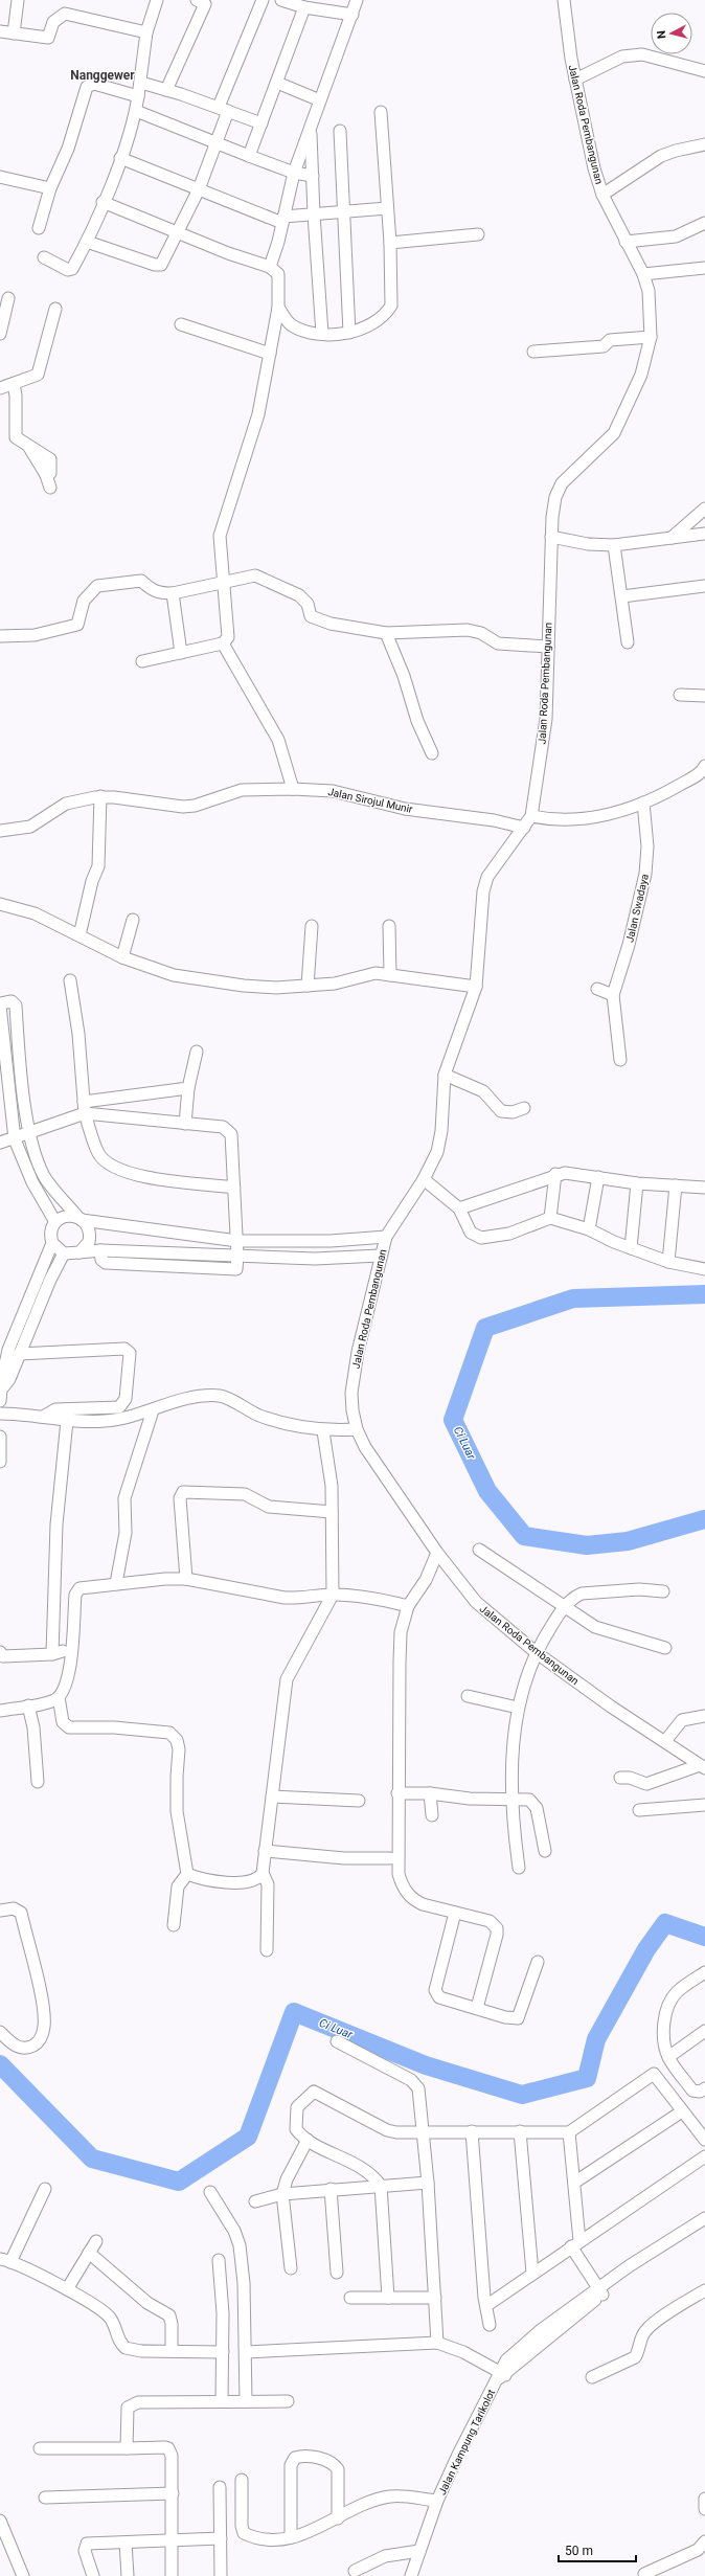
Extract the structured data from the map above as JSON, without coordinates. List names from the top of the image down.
{
  "streets": {
    "street": [
      "Jalan Roda Pembangunan",
      "Jalan Sirojul Munir",
      "Jalan Swadaya",
      "Jalan Kampung Tarikolot"
    ]
  },
  "crossings": [
    ["Jalan Roda Pembangunan", "Jalan Sirojul Munir"]
  ],
  "districts": ["Nanggewer"],
  "water": ["Ci Luar"],
  "scale_bar": "50 m",
  "north": "left"
}
